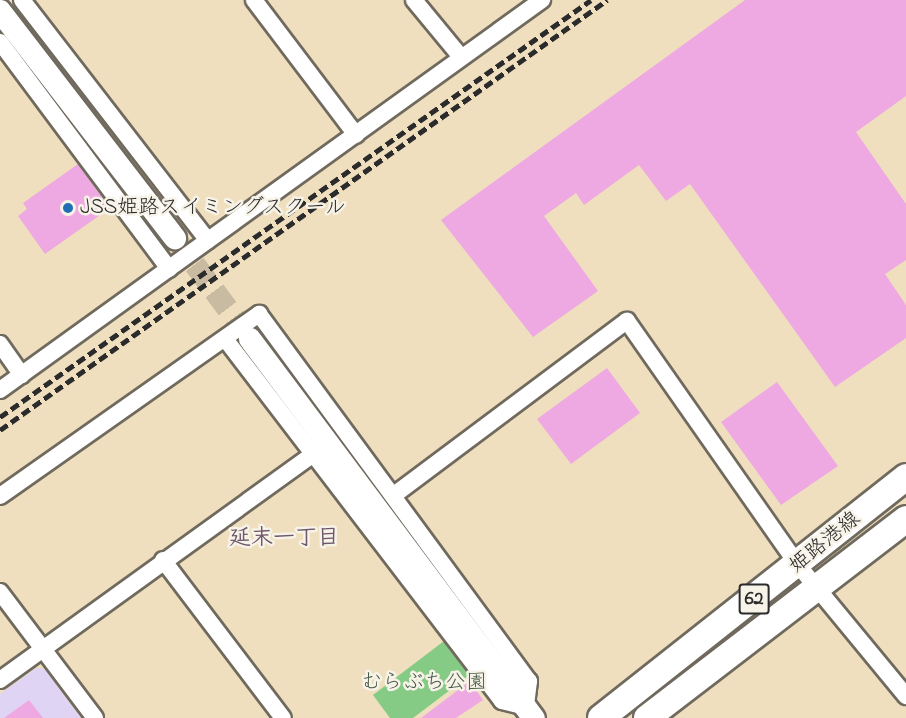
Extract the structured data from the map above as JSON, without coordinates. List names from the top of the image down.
{
  "streets": {
    "main road": ["姫路港線", "62"]
  },
  "districts": ["延末一丁目"],
  "parks": ["むらぶち公園"],
  "places": ["JSS姫路スイミングスクール"]
}
